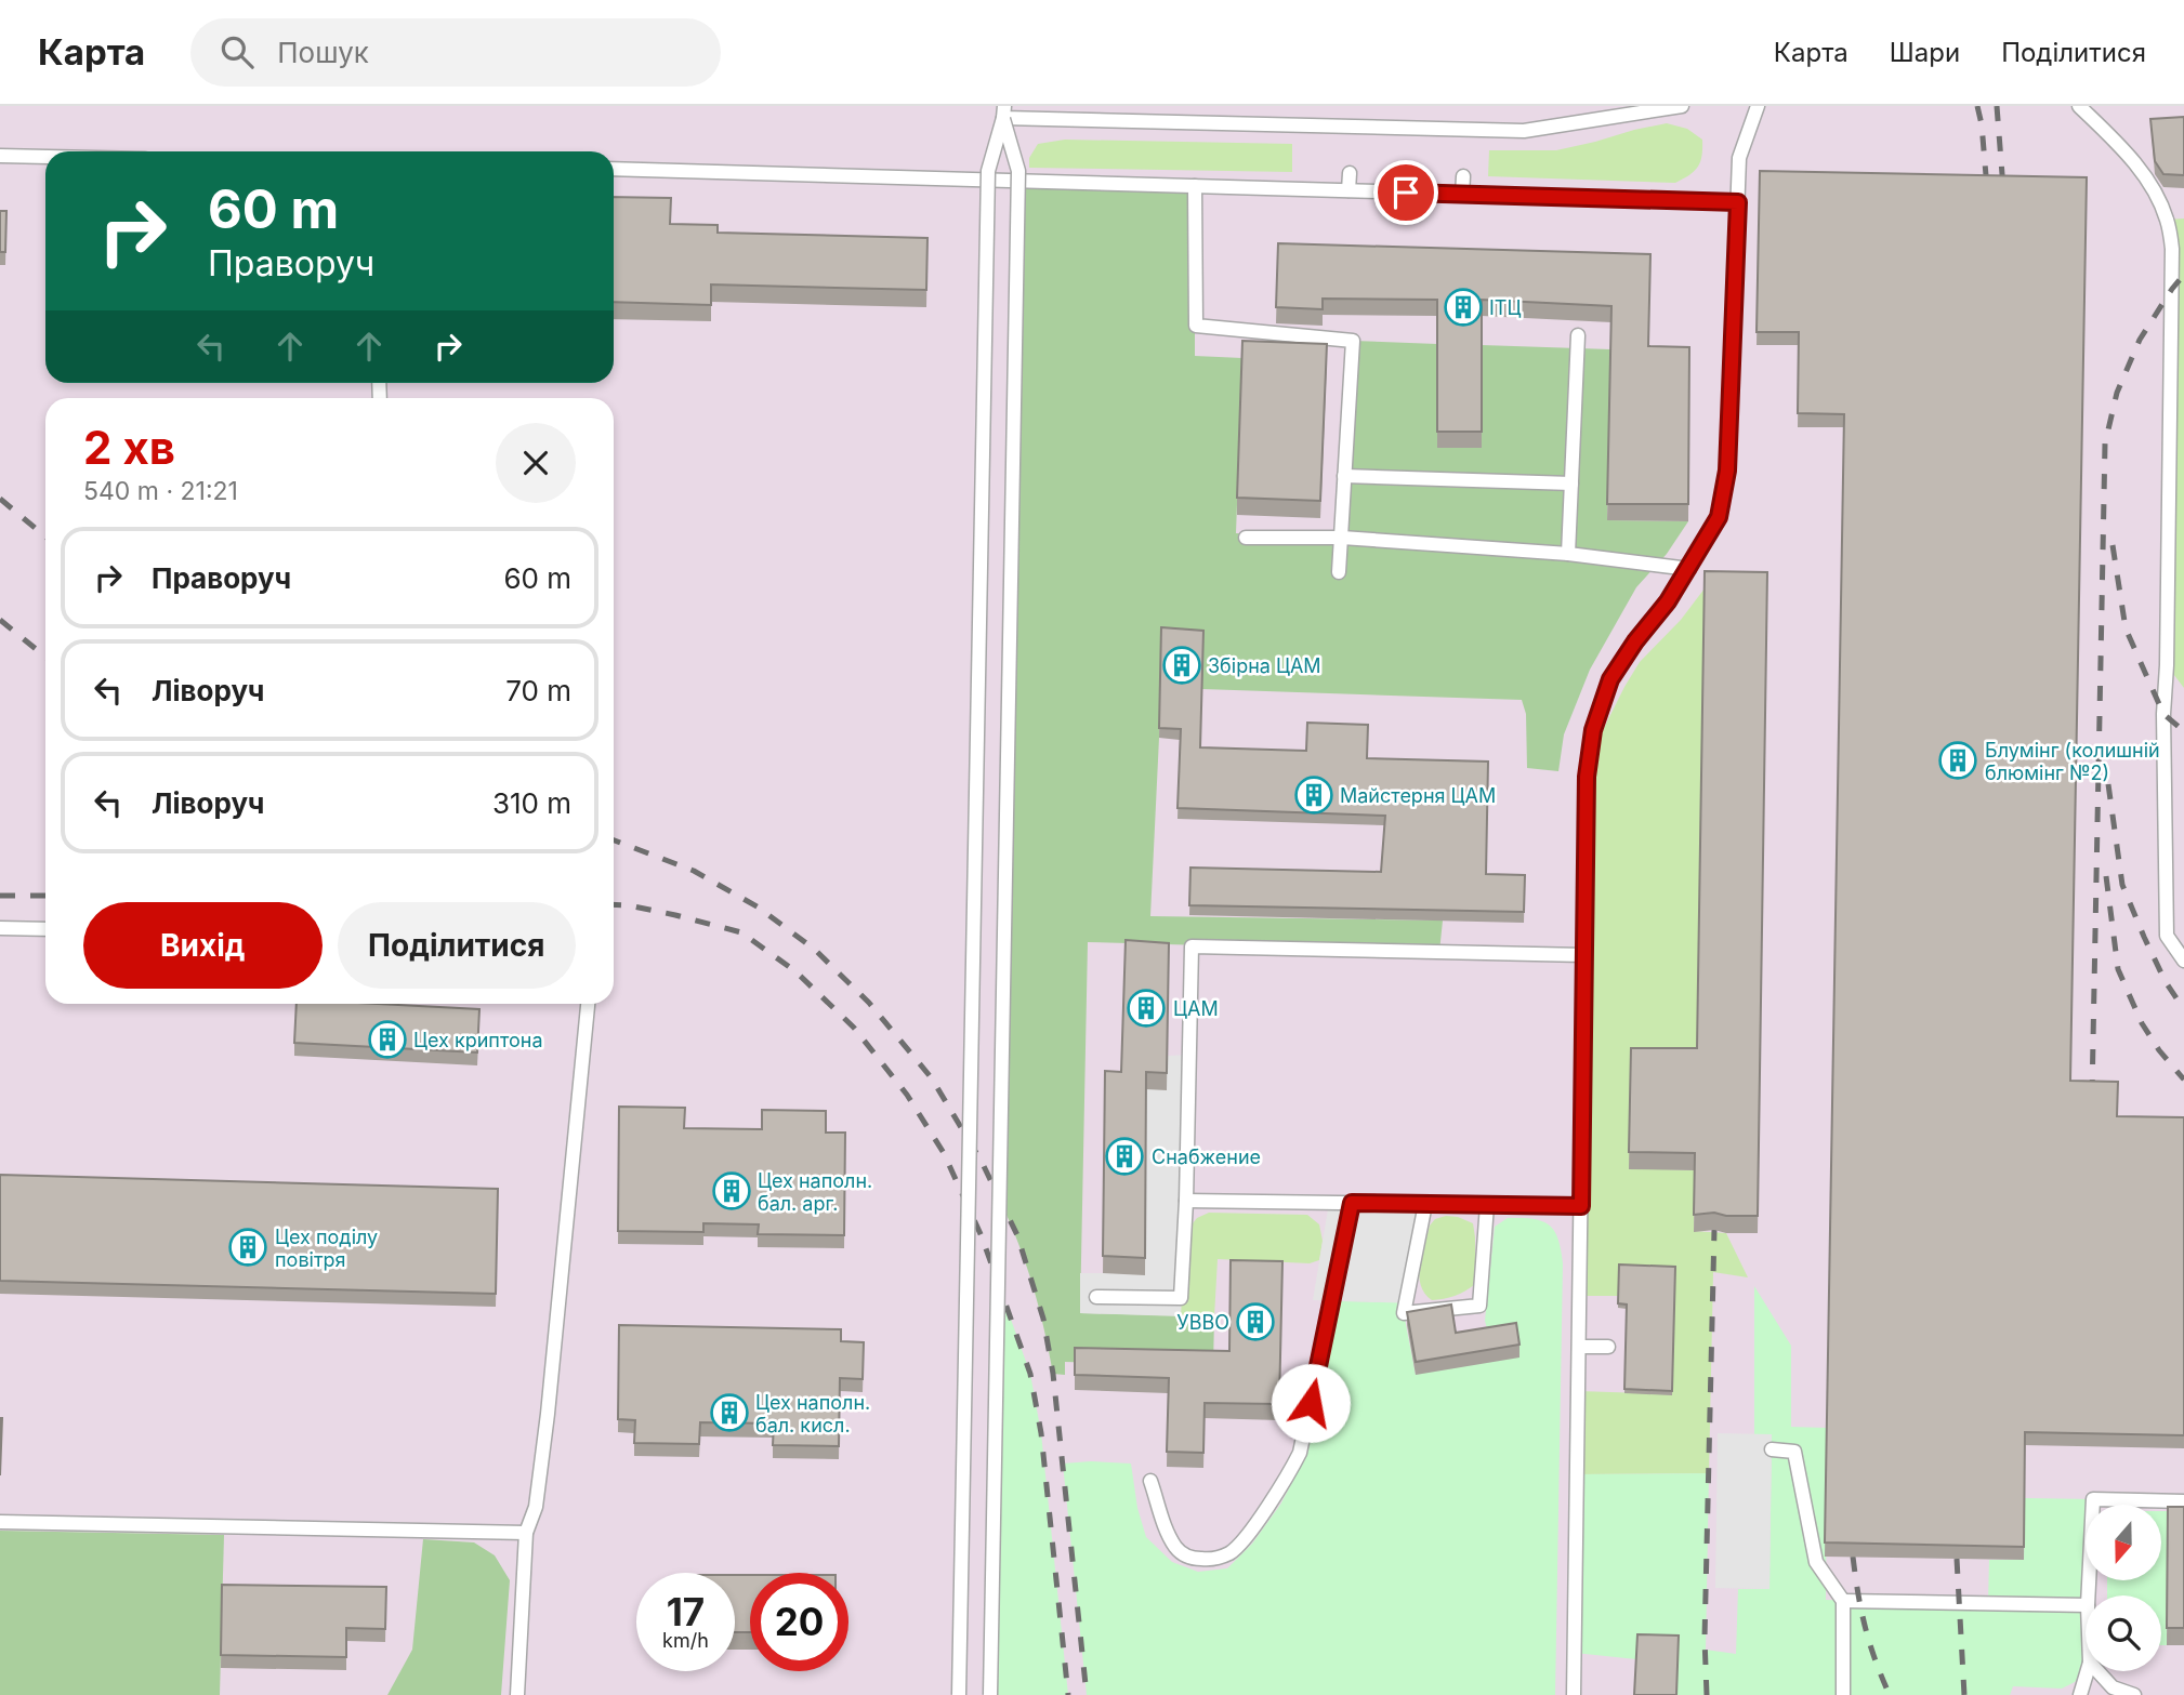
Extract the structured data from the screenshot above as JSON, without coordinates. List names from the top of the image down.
{
  "places": {
    "building": [
      "ІТЦ",
      "Збірна ЦАМ",
      "Блумінг (колишній блюмінг №2)",
      "Майстерня ЦАМ",
      "ЦАМ",
      "Цех криптона",
      "Снабжение",
      "Цех наполн. бал. арг.",
      "Цех поділу повітря",
      "УВВО",
      "Цех наполн. бал. кисл."
    ]
  },
  "north": "bottom",
  "page": {
    "header": "Карта",
    "search": "Пошук",
    "nav": ["Карта", "Шари", "Поділитися"],
    "turn": ["60 m", "Праворуч"],
    "heading": ["2 хв", "540 m · 21:21"],
    "list": [
      {
        "name": "Праворуч",
        "value": "60 m"
      },
      {
        "name": "Ліворуч",
        "value": "70 m"
      },
      {
        "name": "Ліворуч",
        "value": "310 m"
      }
    ],
    "buttons": ["Вихід", "Поділитися"],
    "speed": "17 km/h",
    "limit": "20"
  }
}
